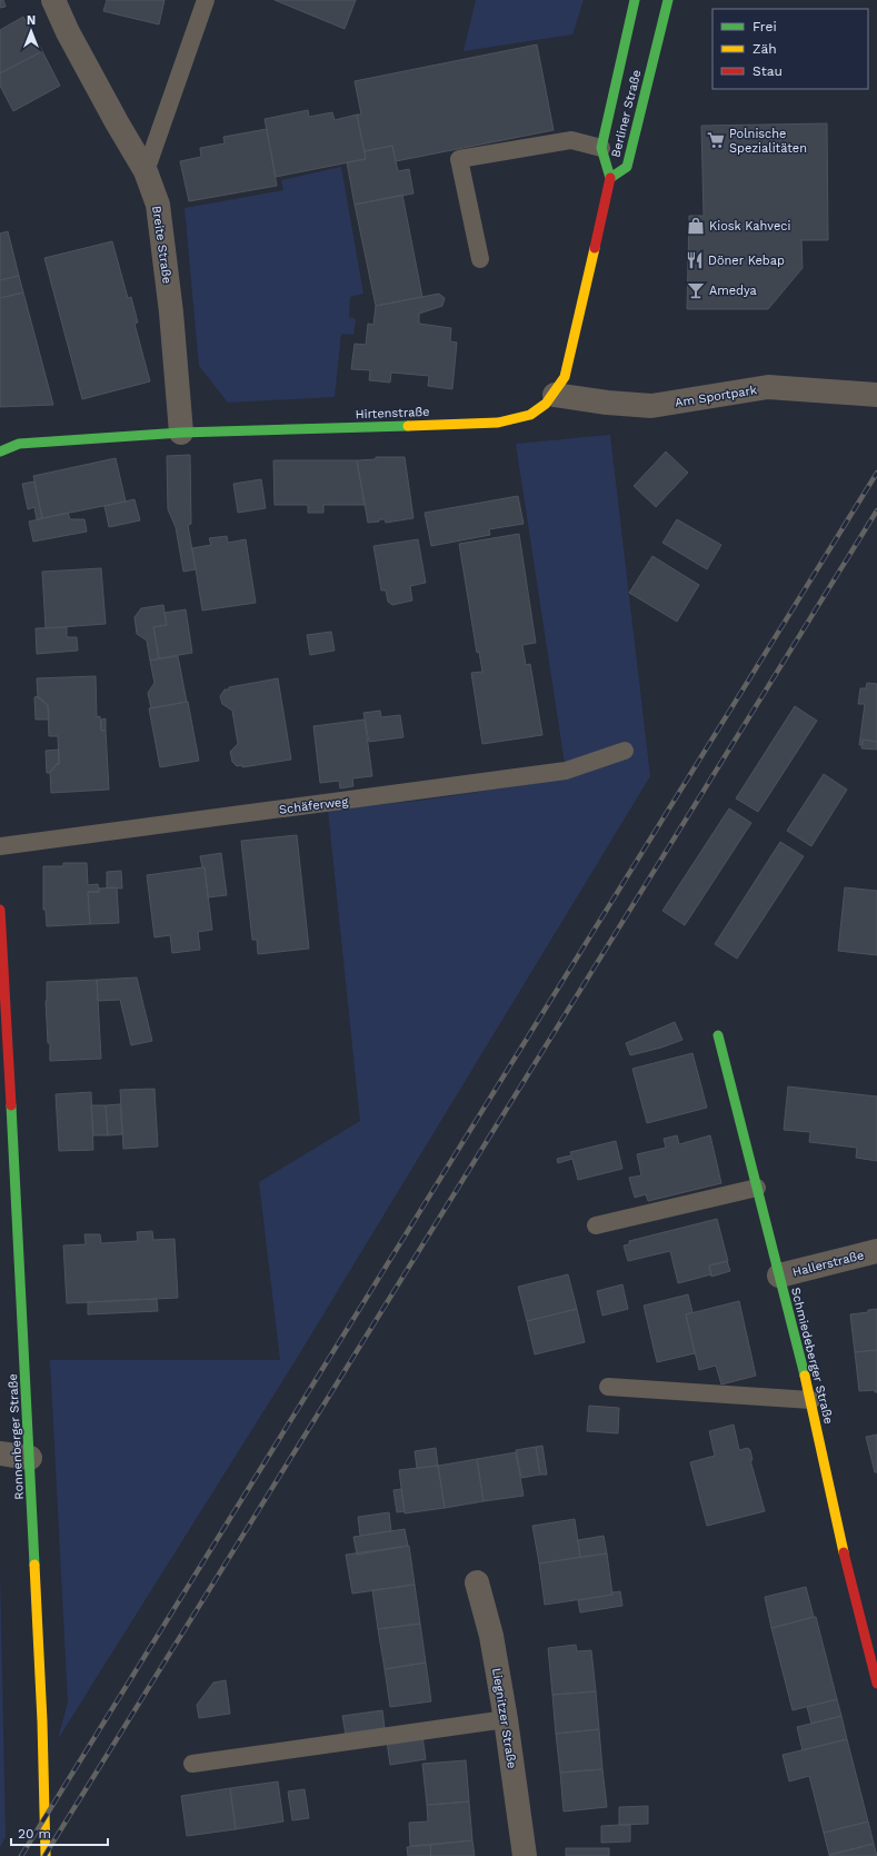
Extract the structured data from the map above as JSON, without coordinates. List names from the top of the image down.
{
  "streets": {
    "street": [
      "Berliner Straße",
      "Breite Straße",
      "Am Sportpark",
      "Hirtenstraße",
      "Hallerstraße",
      "Schmiedeberger Straße",
      "Ronnenberger Straße",
      "Liegnitzer Straße"
    ],
    "lane": ["Schäferweg"]
  },
  "crossings": [
    ["Berliner Straße", "Hirtenstraße"],
    ["Breite Straße", "Hirtenstraße"],
    ["Am Sportpark", "Hirtenstraße"],
    ["Hallerstraße", "Schmiedeberger Straße"]
  ],
  "places": {
    "supermarket": ["Polnische Spezialitäten"],
    "shop": ["Kiosk Kahveci"],
    "restaurant": ["Döner Kebap"],
    "bar": ["Amedya"]
  },
  "legend": ["Frei", "Zäh", "Stau"],
  "scale_bar": "20 m",
  "north": "top"
}
